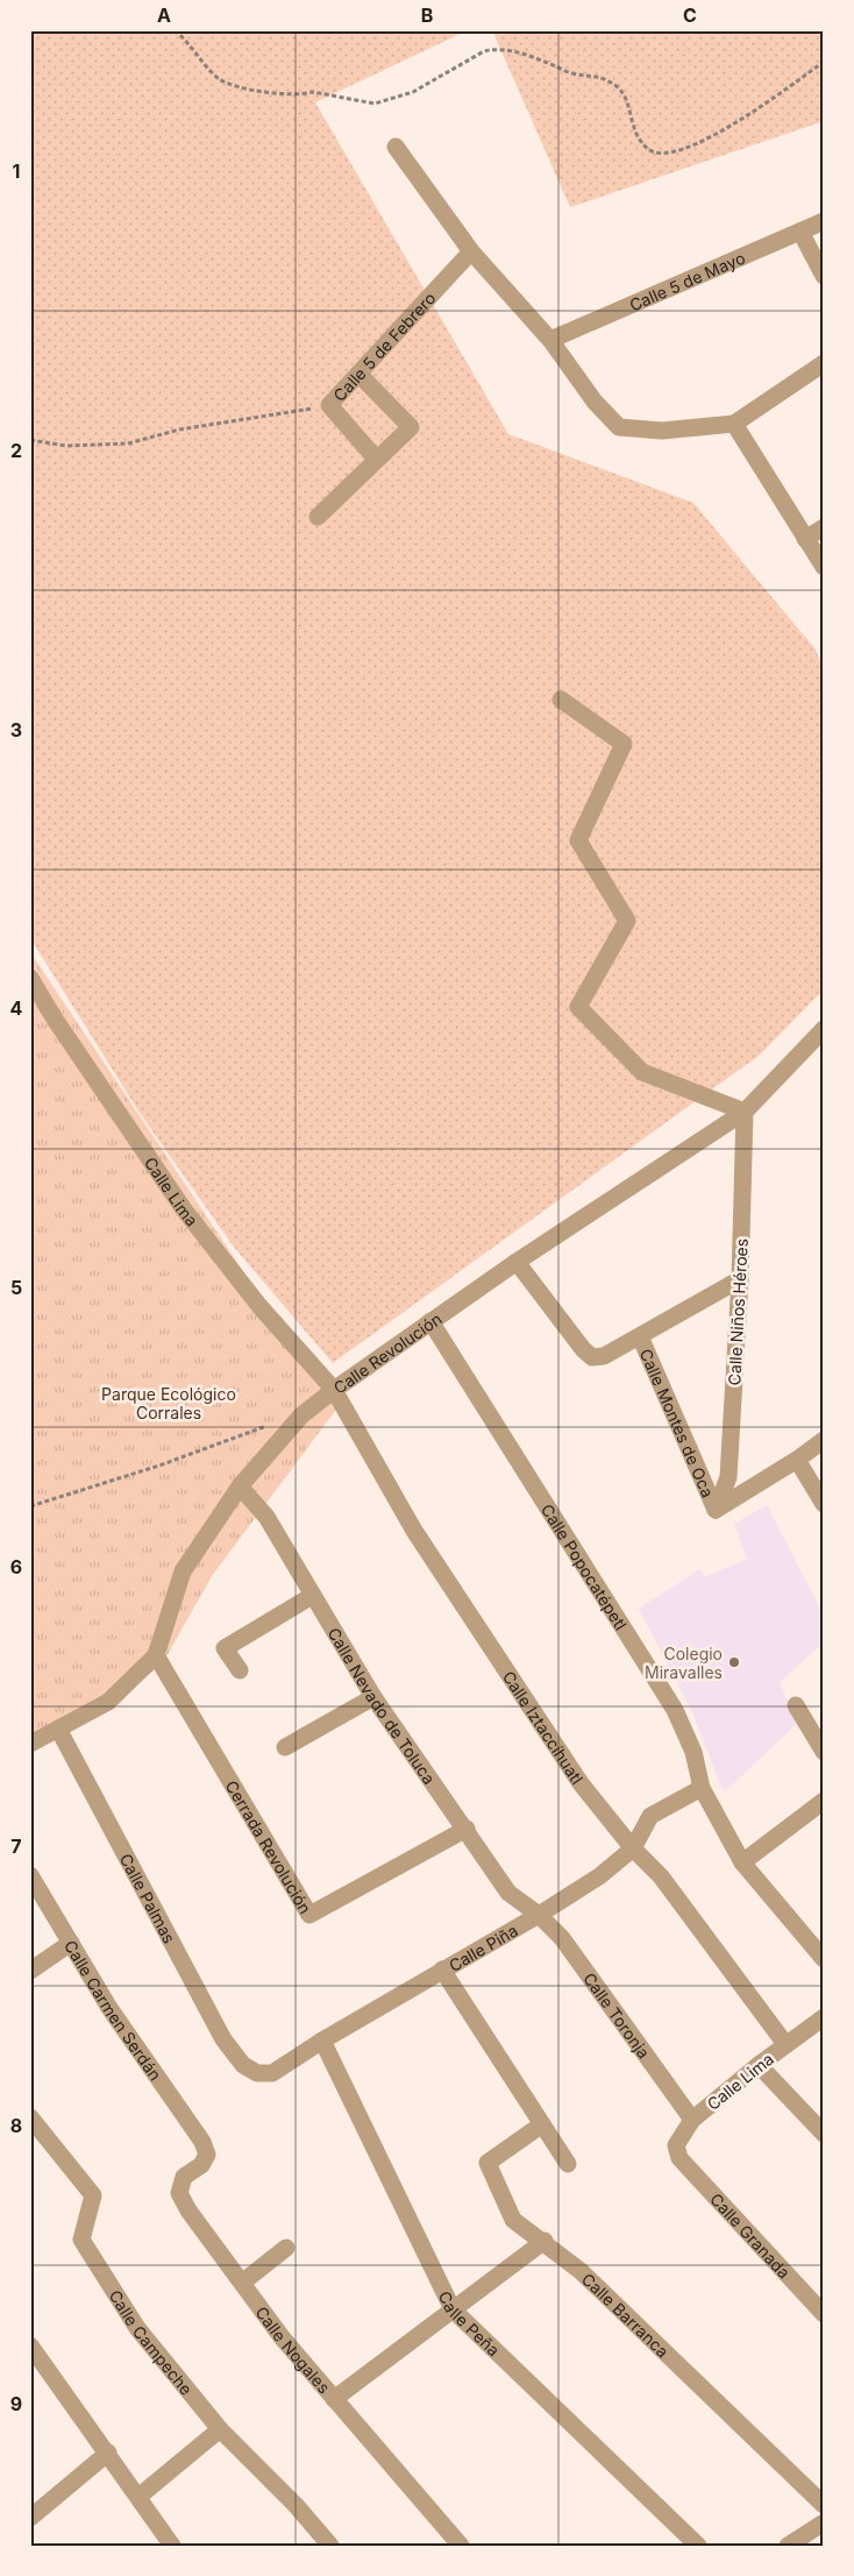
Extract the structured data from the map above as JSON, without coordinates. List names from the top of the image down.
{
  "streets": {
    "street": [
      "Calle 5 de Mayo",
      "Calle 5 de Febrero",
      "Calle Lima",
      "Calle Niños Héroes",
      "Calle Revolución",
      "Calle Montes de Oca",
      "Calle Popocatépetl",
      "Calle Nevado de Toluca",
      "Calle Iztaccíhuatl",
      "Cerrada Revolución",
      "Calle Palmas",
      "Calle Piña",
      "Calle Carmen Serdán",
      "Calle Toronja",
      "Calle Granada",
      "Calle Barranca",
      "Calle Peña",
      "Calle Campeche",
      "Calle Nogales"
    ]
  },
  "crossings": [
    ["Calle Lima", "Calle Revolución"],
    ["Calle Lima", "Calle Iztaccíhuatl"],
    ["Calle Lima", "Calle Toronja"],
    ["Calle Lima", "Calle Granada"],
    ["Calle Niños Héroes", "Calle Revolución"],
    ["Calle Niños Héroes", "Calle Montes de Oca"],
    ["Calle Revolución", "Calle Popocatépetl"],
    ["Calle Revolución", "Calle Nevado de Toluca"],
    ["Calle Revolución", "Calle Iztaccíhuatl"],
    ["Calle Revolución", "Cerrada Revolución"],
    ["Calle Revolución", "Calle Palmas"],
    ["Calle Popocatépetl", "Calle Piña"],
    ["Calle Nevado de Toluca", "Cerrada Revolución"],
    ["Calle Nevado de Toluca", "Calle Piña"],
    ["Calle Nevado de Toluca", "Calle Toronja"],
    ["Calle Iztaccíhuatl", "Calle Piña"],
    ["Calle Palmas", "Calle Piña"],
    ["Calle Piña", "Calle Toronja"],
    ["Calle Piña", "Calle Peña"],
    ["Calle Carmen Serdán", "Calle Nogales"]
  ],
  "parks": ["Parque Ecológico Corrales"],
  "places": ["Colegio Miravalles"],
  "grid": {
    "columns": ["A", "B", "C"],
    "rows": [
      "1",
      "2",
      "3",
      "4",
      "5",
      "6",
      "7",
      "8",
      "9"
    ]
  }
}
